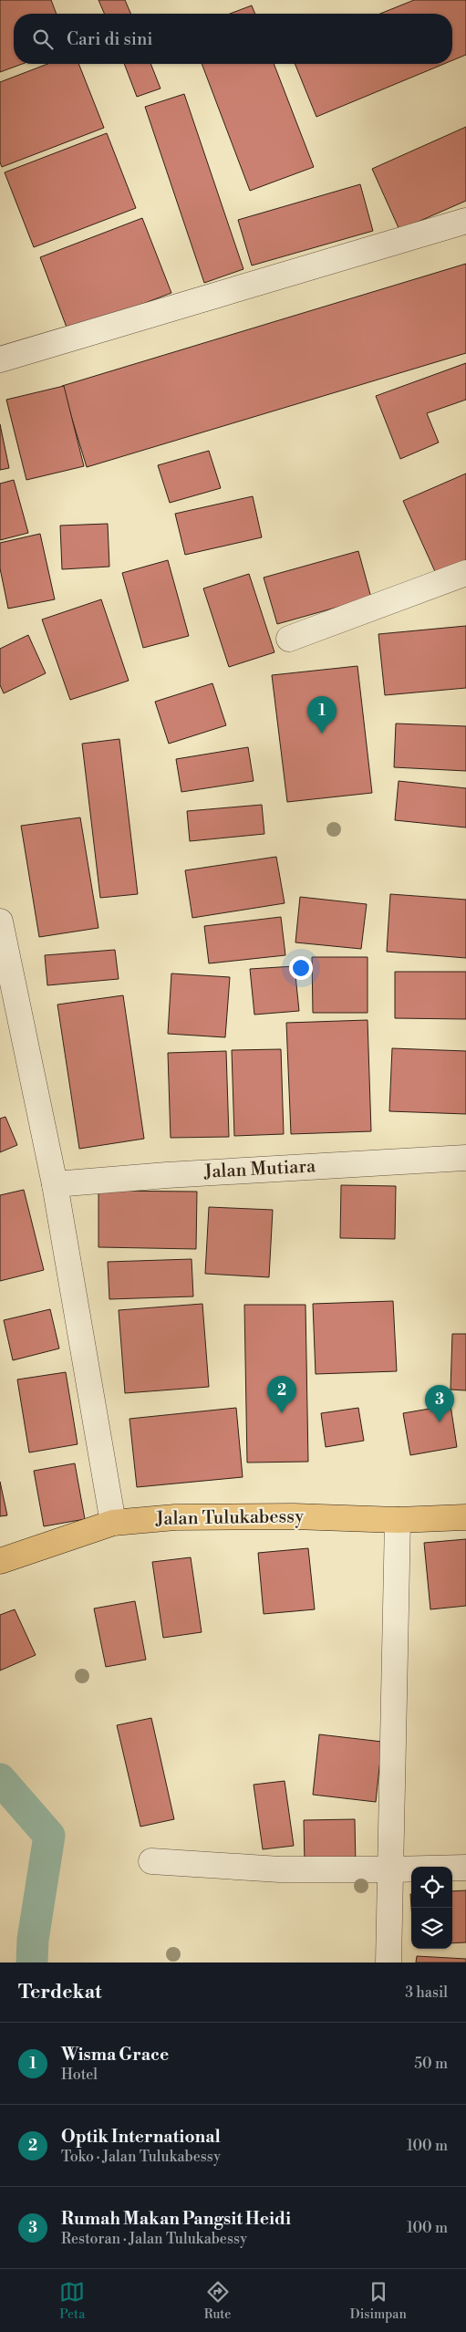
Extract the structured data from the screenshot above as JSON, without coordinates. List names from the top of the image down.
{
  "streets": {
    "main road": ["Jalan Tulukabessy"],
    "street": ["Jalan Mutiara"]
  },
  "page": {
    "search": "Cari di sini",
    "pins": ["1", "2", "3"],
    "heading": ["Terdekat", "3 hasil"],
    "list": [
      {
        "mark": "1",
        "name": "Wisma Grace",
        "note": "Hotel",
        "value": "50 m"
      },
      {
        "mark": "2",
        "name": "Optik International",
        "note": "Toko · Jalan Tulukabessy",
        "value": "100 m"
      },
      {
        "mark": "3",
        "name": "Rumah Makan Pangsit Heidi",
        "note": "Restoran · Jalan Tulukabessy",
        "value": "100 m"
      }
    ],
    "nav": ["Peta", "Rute", "Disimpan"]
  }
}
